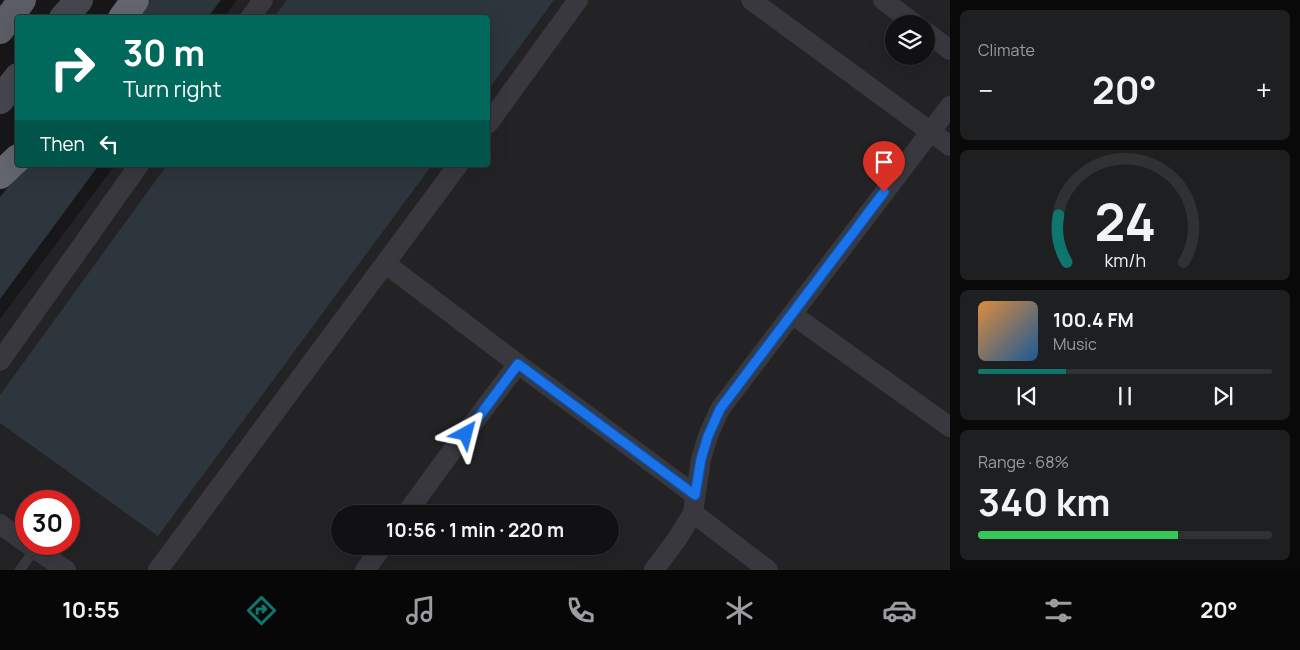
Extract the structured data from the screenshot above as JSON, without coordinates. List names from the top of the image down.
{
  "page": {
    "tile": [
      "Climate",
      ["Range · 68%", "340 km"]
    ],
    "turn": ["30 m", "Turn right"],
    "heat": ["−", "20°", "+"],
    "then": "Then",
    "song": ["100.4 FM", "Music"],
    "limit": "30",
    "trip": "10:56 · 1 min · 220 m",
    "tabs": ["10:55", "20°"],
    "gauge": ["24", "km/h"]
  }
}
